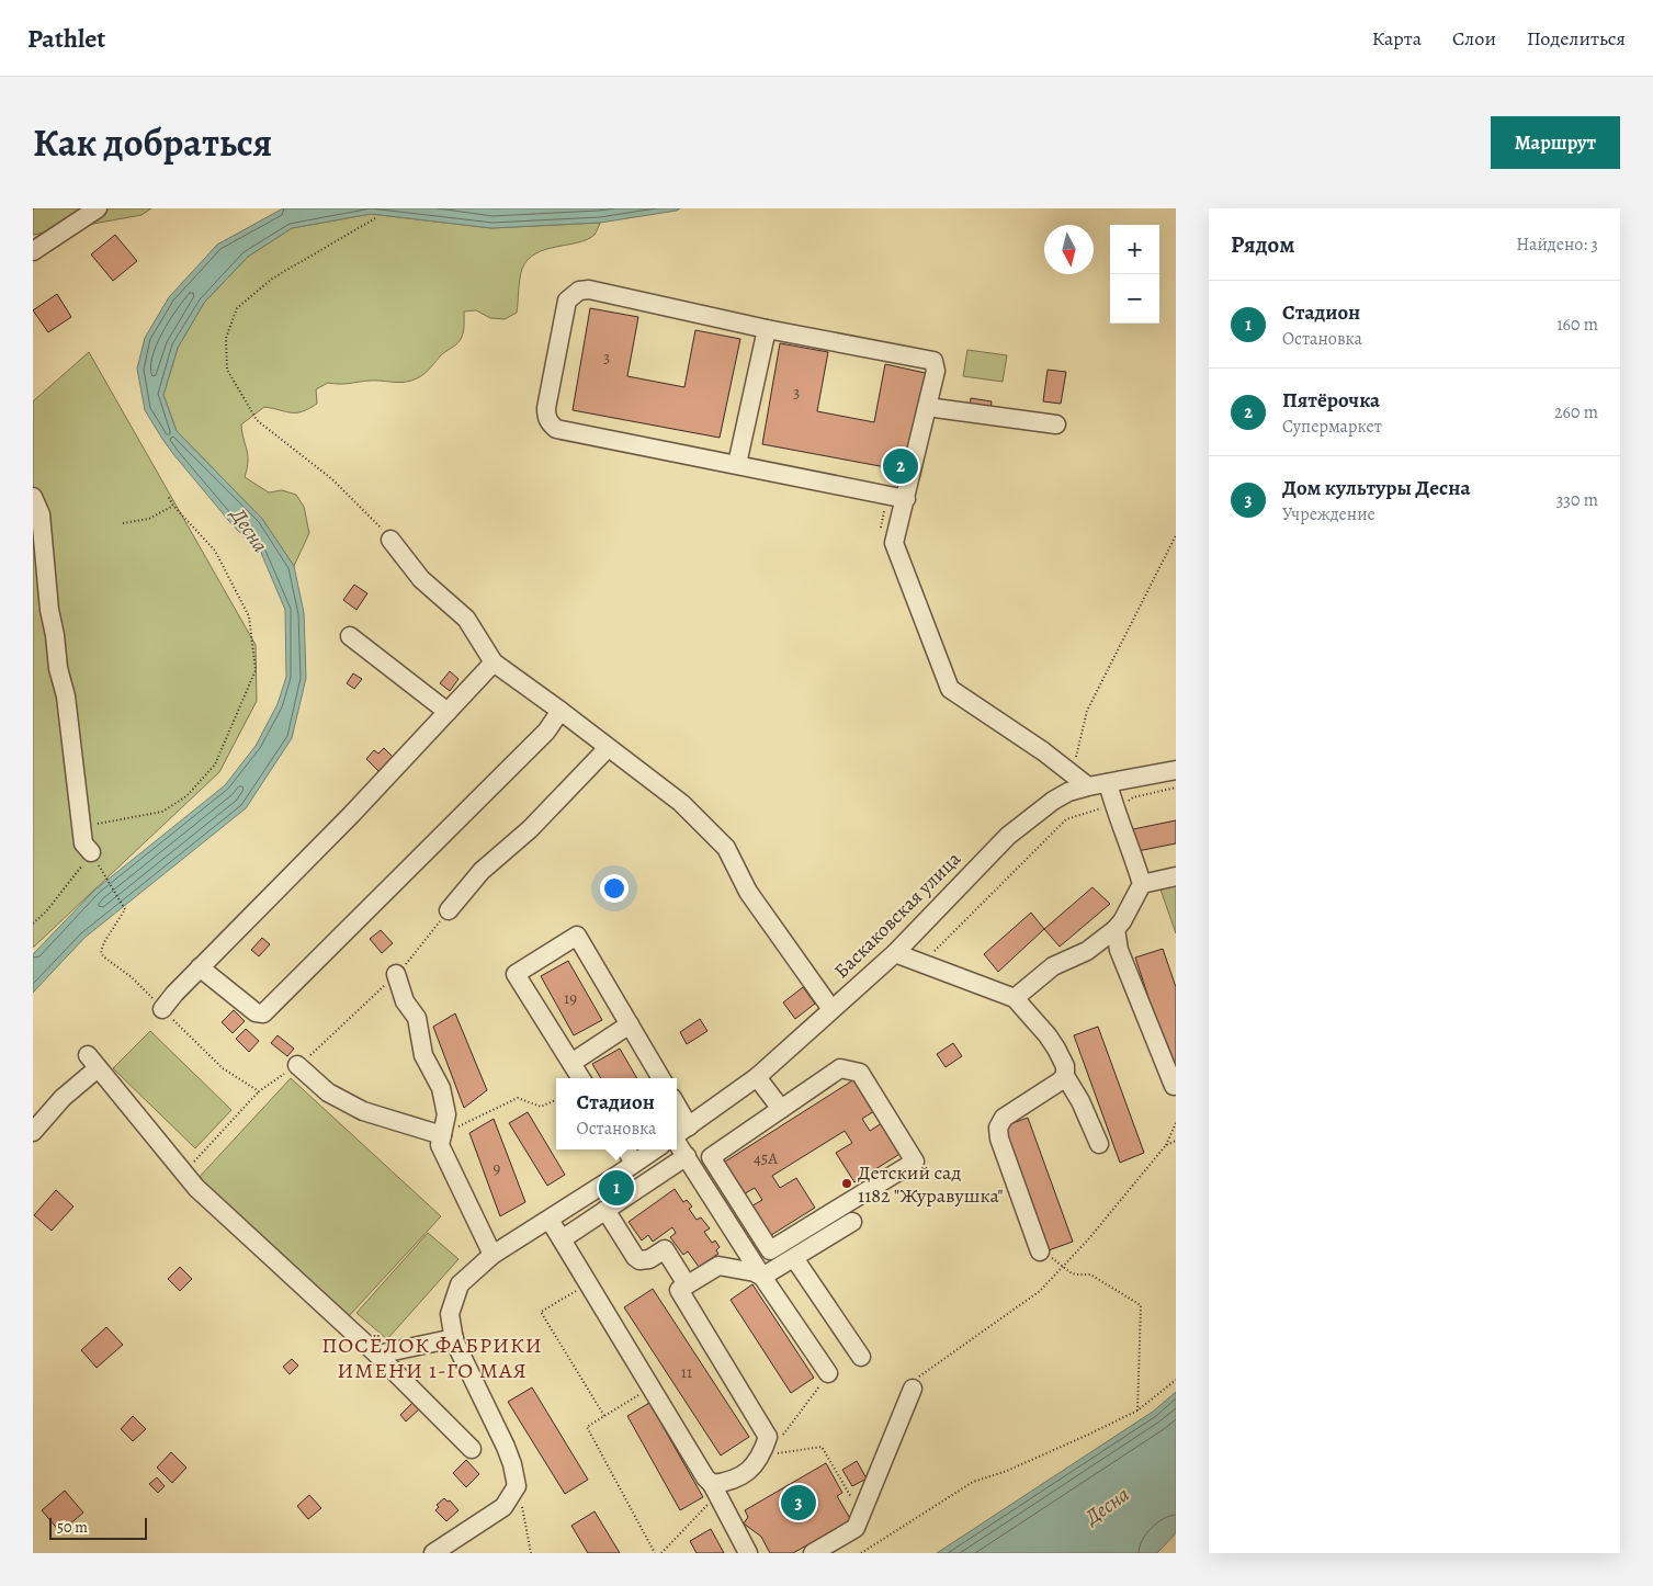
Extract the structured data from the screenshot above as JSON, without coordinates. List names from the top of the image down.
{
  "streets": {
    "street": ["Баскаковская улица"]
  },
  "districts": ["ПОСЁЛОК ФАБРИКИ ИМЕНИ 1-ГО МАЯ"],
  "water": ["Десна"],
  "places": ["Детский сад 1182 \"Журавушка\""],
  "house_numbers": [
    "3",
    "3",
    "19",
    "45А",
    "9",
    "11"
  ],
  "scale_bar": "50 m",
  "north": "bottom",
  "page": {
    "header": "Pathlet",
    "nav": ["Карта", "Слои", "Поделиться"],
    "title": "Как добраться",
    "buttons": "Маршрут",
    "heading": ["Рядом", "Найдено: 3"],
    "map_buttons": ["+", "−"],
    "list": [
      {
        "mark": "1",
        "name": "Стадион",
        "note": "Остановка",
        "value": "160 m"
      },
      {
        "mark": "2",
        "name": "Пятёрочка",
        "note": "Супермаркет",
        "value": "260 m"
      },
      {
        "mark": "3",
        "name": "Дом культуры Десна",
        "note": "Учреждение",
        "value": "330 m"
      }
    ],
    "pins": ["2", "1", "3"],
    "popup": ["Стадион", "Остановка"],
    "scale": "50 m"
  }
}
